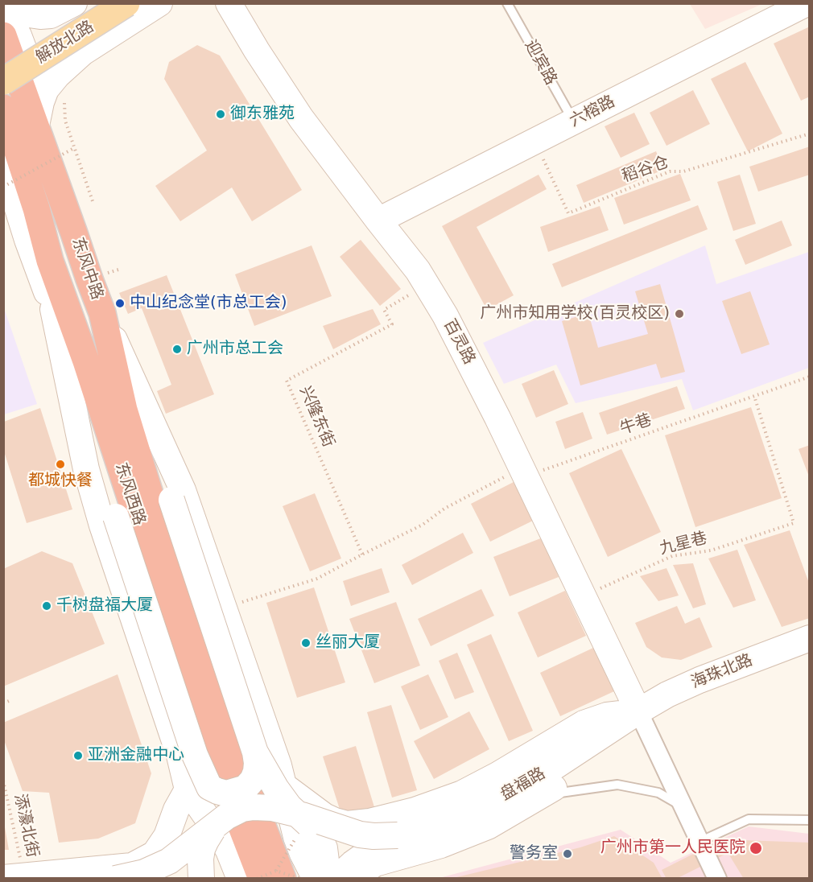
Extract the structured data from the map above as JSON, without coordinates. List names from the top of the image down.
{
  "streets": {
    "highway": ["东风中路", "东风西路"],
    "main road": ["解放北路"],
    "street": [
      "六榕路",
      "百灵路",
      "海珠北路",
      "盘福路"
    ],
    "lane": ["迎宾路"],
    "path": [
      "稻谷仓",
      "兴隆东街",
      "牛巷",
      "九星巷",
      "添濠北街"
    ]
  },
  "crossings": [
    ["迎宾路", "六榕路"],
    ["六榕路", "稻谷仓"],
    ["六榕路", "百灵路"],
    ["东风中路", "东风西路"],
    ["百灵路", "兴隆东街"],
    ["百灵路", "牛巷"],
    ["百灵路", "九星巷"],
    ["百灵路", "海珠北路"],
    ["百灵路", "盘福路"],
    ["兴隆东街", "牛巷"],
    ["牛巷", "九星巷"],
    ["海珠北路", "盘福路"]
  ],
  "places": [
    "御东雅苑",
    "中山纪念堂(市总工会)",
    "广州市知用学校(百灵校区)",
    "广州市总工会",
    "都城快餐",
    "千树盘福大厦",
    "丝丽大厦",
    "亚洲金融中心",
    "广州市第一人民医院",
    "警务室"
  ]
}
